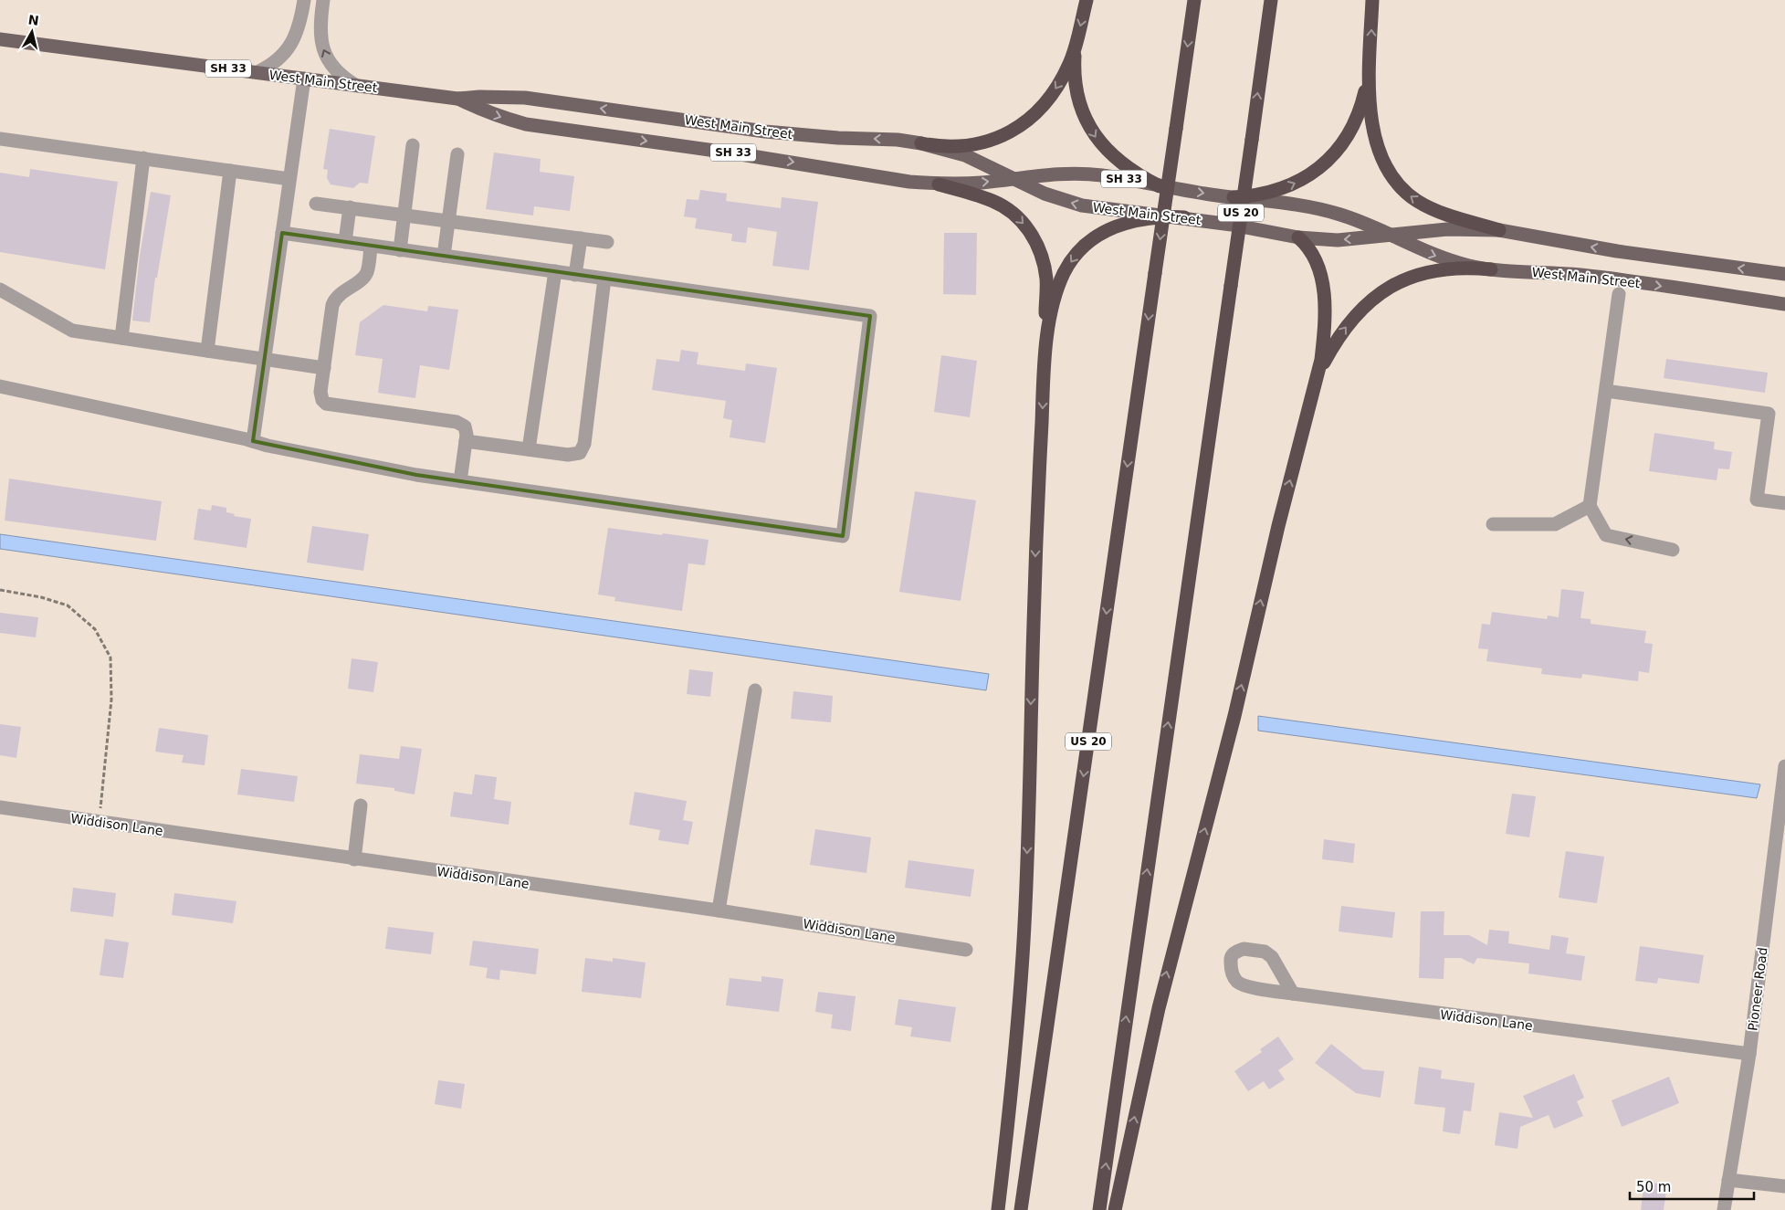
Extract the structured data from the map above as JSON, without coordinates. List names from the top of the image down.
{
  "streets": {
    "highway": ["SH 33", "US 20"],
    "main road": ["West Main Street"],
    "street": ["Widdison Lane", "Pioneer Road"]
  },
  "crossings": [
    ["SH 33", "West Main Street"],
    ["Widdison Lane", "Pioneer Road"]
  ],
  "scale_bar": "50 m",
  "north": "top"
}
